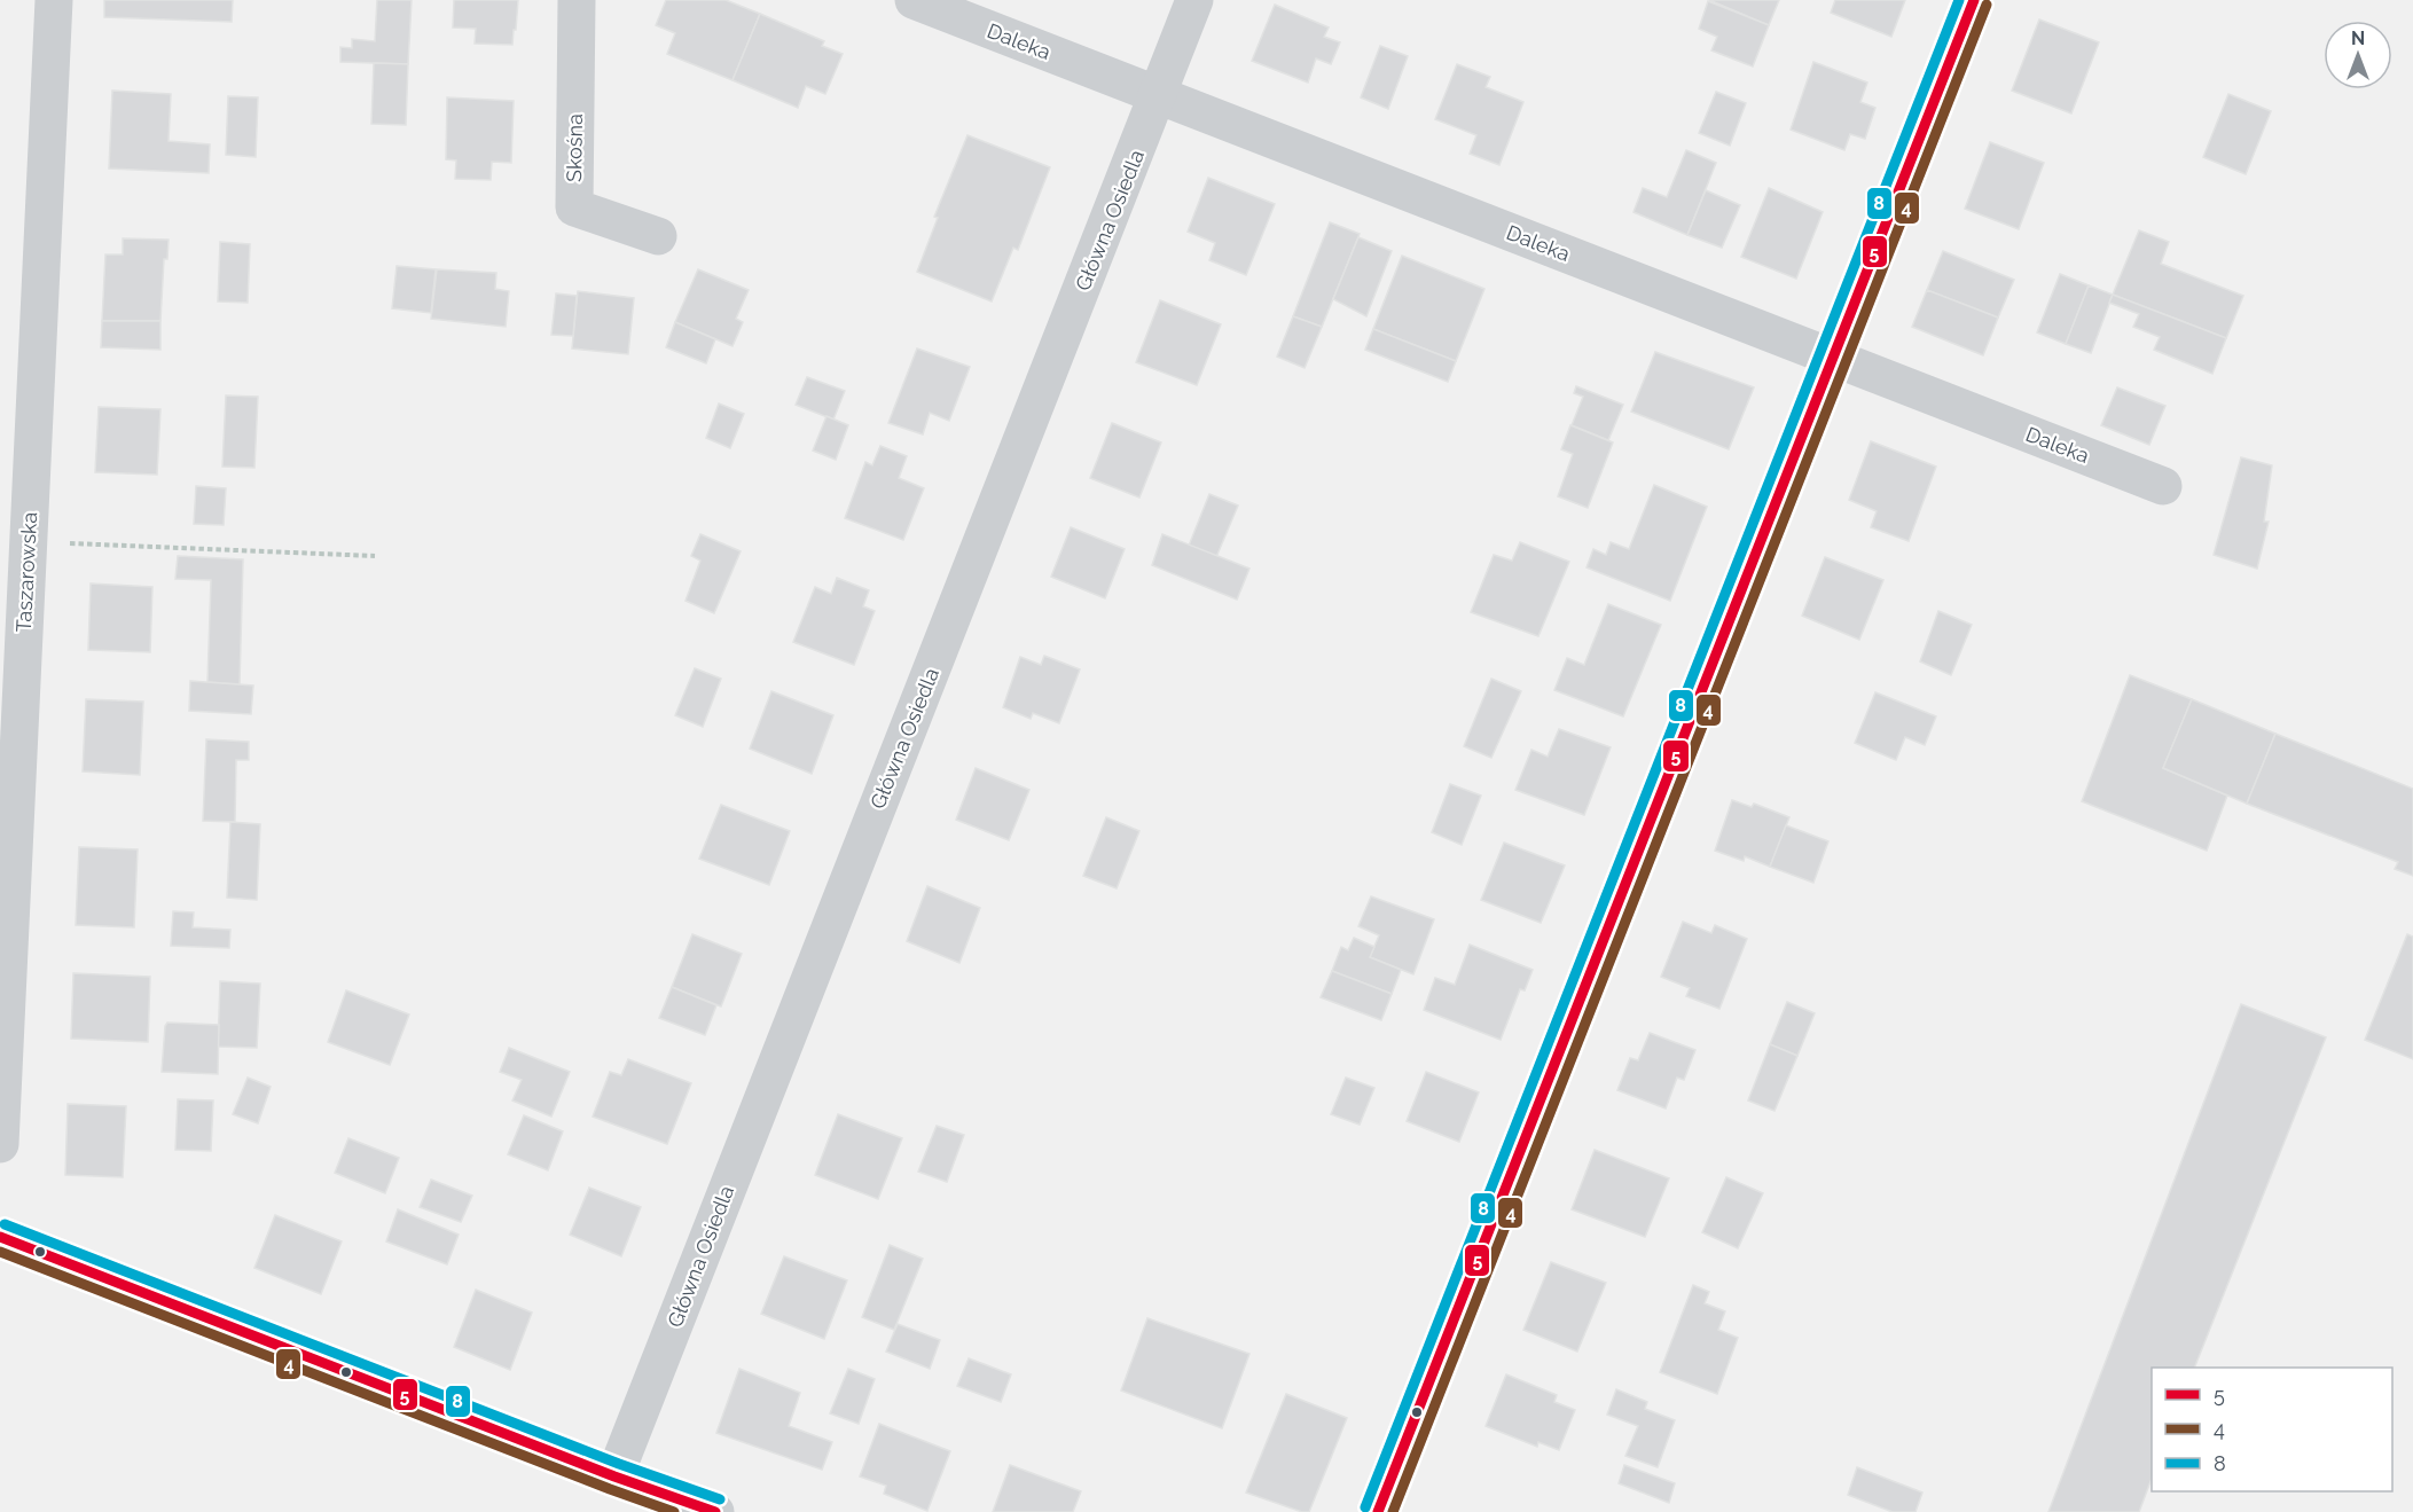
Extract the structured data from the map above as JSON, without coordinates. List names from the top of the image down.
{
  "streets": {
    "street": [
      "Daleka",
      "Skośna",
      "Główna Osiedla",
      "Taszarowska"
    ]
  },
  "crossings": [
    ["Daleka", "Główna Osiedla"]
  ],
  "lines": ["transit line 5", "transit line 8", "transit line 4"],
  "legend": ["5", "4", "8"],
  "north": "top"
}
